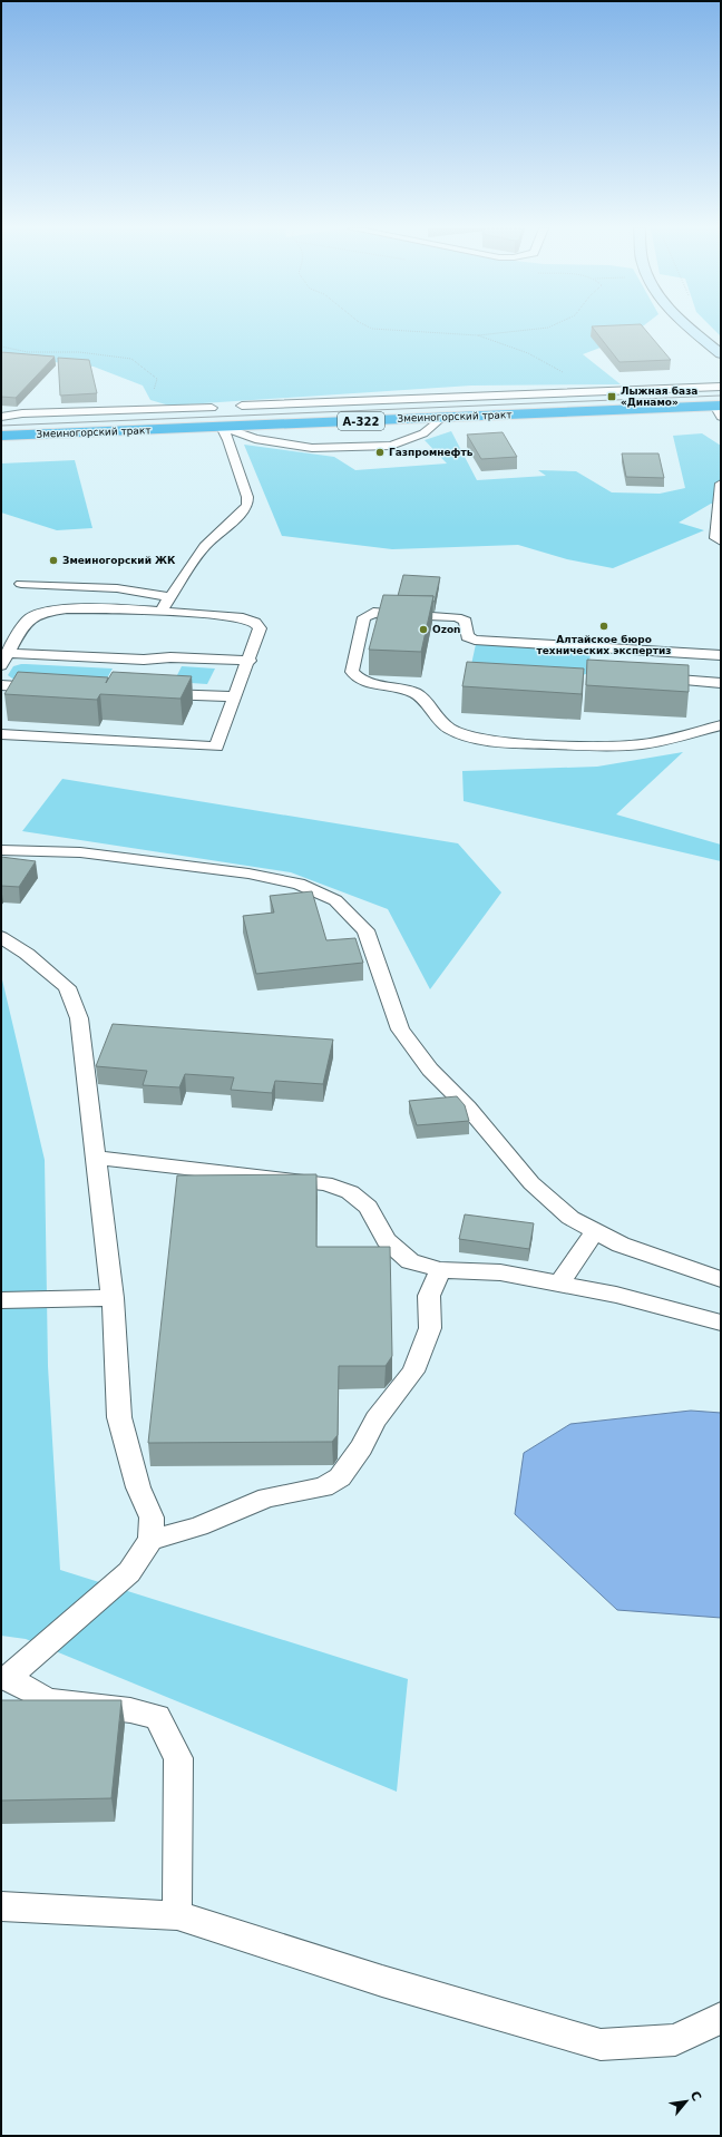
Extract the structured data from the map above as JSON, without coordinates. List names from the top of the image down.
{
  "streets": {
    "highway": ["Змеиногорский тракт", "А-322"]
  },
  "places": {
    "transit": ["Лыжная база «Динамо»"],
    "other": [
      "Газпромнефть",
      "Змеиногорский ЖК",
      "Алтайское бюро технических экспертиз",
      "Ozon"
    ]
  },
  "north": "top right"
}
